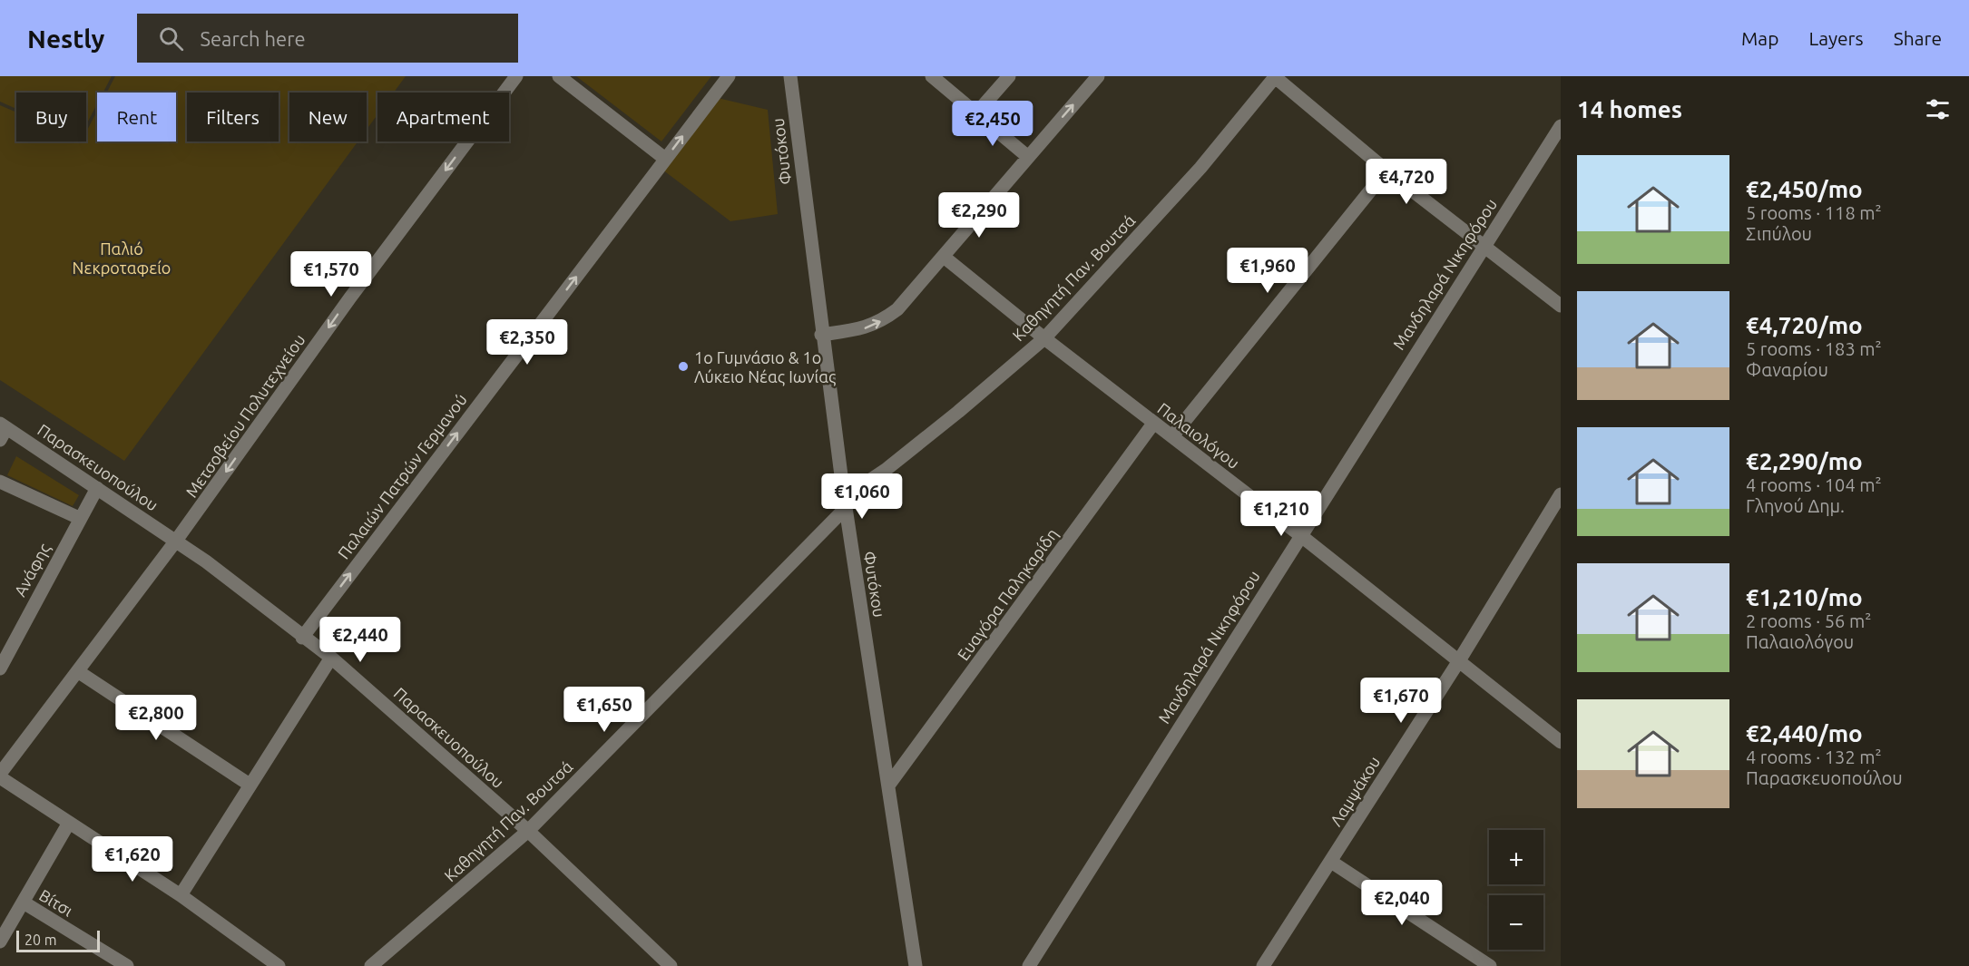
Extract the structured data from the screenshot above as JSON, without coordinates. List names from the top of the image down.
{
  "streets": {
    "street": [
      "Φυτόκου",
      "Μανδηλαρά Νικηφόρου",
      "Καθηγητή Παν. Βουτσά",
      "Μετσοβείου Πολυτεχνείου",
      "Παλαιολόγου",
      "Παρασκευοπούλου",
      "Παλαιών Πατρών Γερμανού",
      "Ανάφης",
      "Ευαγόρα Παληκαρίδη",
      "Λαμψάκου",
      "Βίτσι"
    ]
  },
  "crossings": [
    ["Φυτόκου", "Καθηγητή Παν. Βουτσά"],
    ["Φυτόκου", "Ευαγόρα Παληκαρίδη"],
    ["Μανδηλαρά Νικηφόρου", "Παλαιολόγου"],
    ["Καθηγητή Παν. Βουτσά", "Παλαιολόγου"],
    ["Καθηγητή Παν. Βουτσά", "Παρασκευοπούλου"],
    ["Μετσοβείου Πολυτεχνείου", "Παρασκευοπούλου"],
    ["Παλαιολόγου", "Ευαγόρα Παληκαρίδη"],
    ["Παλαιολόγου", "Λαμψάκου"],
    ["Παρασκευοπούλου", "Παλαιών Πατρών Γερμανού"],
    ["Παρασκευοπούλου", "Ανάφης"]
  ],
  "one_way": ["Μετσοβείου Πολυτεχνείου", "Παλαιών Πατρών Γερμανού"],
  "parks": ["Παλιό Νεκροταφείο"],
  "places": ["1ο Γυμνάσιο & 1ο Λύκειο Νέας Ιωνίας"],
  "scale_bar": "20 m",
  "page": {
    "header": "Nestly",
    "search": "Search here",
    "nav": ["Map", "Layers", "Share"],
    "heading": "14 homes",
    "chip": [
      "Buy",
      "Rent",
      "Filters",
      "New",
      "Apartment"
    ],
    "price": [
      "€2,450",
      "€4,720",
      "€2,290",
      "€1,960",
      "€1,570",
      "€2,350",
      "€1,060",
      "€1,210",
      "€2,440",
      "€1,670",
      "€1,650",
      "€2,800",
      "€1,620",
      "€2,040"
    ],
    "list": [
      {
        "name": "€2,450/mo",
        "note": "5 rooms · 118 m² · Σιπύλου"
      },
      {
        "name": "€4,720/mo",
        "note": "5 rooms · 183 m² · Φαναρίου"
      },
      {
        "name": "€2,290/mo",
        "note": "4 rooms · 104 m² · Γληνού Δημ."
      },
      {
        "name": "€1,210/mo",
        "note": "2 rooms · 56 m² · Παλαιολόγου"
      },
      {
        "name": "€2,440/mo",
        "note": "4 rooms · 132 m² · Παρασκευοπούλου"
      }
    ],
    "map_buttons": ["+", "−"],
    "scale": "20 m"
  }
}
